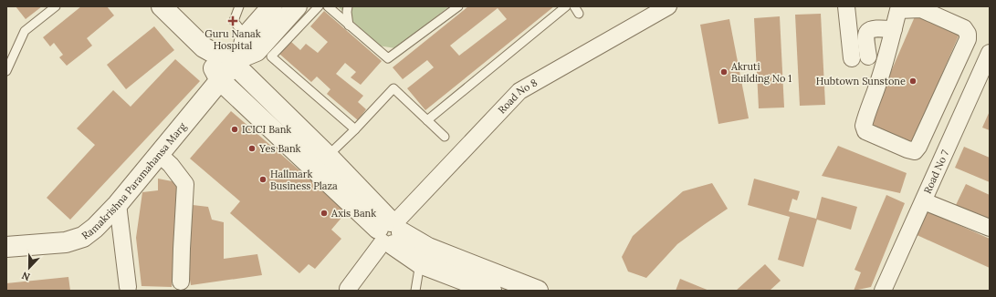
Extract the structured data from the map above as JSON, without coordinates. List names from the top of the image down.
{
  "streets": {
    "street": ["Road No 8", "Road No 7", "Ramakrishna Paramahansa Marg"]
  },
  "places": {
    "health": ["Guru Nanak Hospital"],
    "other": [
      "Akruti Building No 1",
      "Hubtown Sunstone",
      "ICICI Bank",
      "Yes Bank",
      "Hallmark Business Plaza",
      "Axis Bank"
    ]
  },
  "north": "bottom"
}
